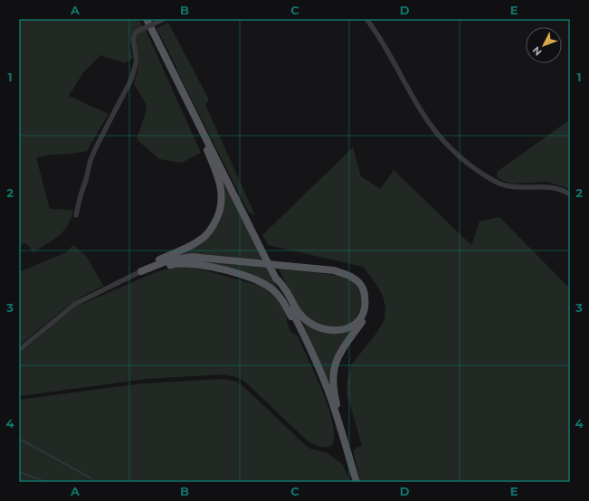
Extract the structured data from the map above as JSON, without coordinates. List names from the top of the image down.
{
  "north": "bottom left",
  "grid": {
    "columns": [
      "A",
      "B",
      "C",
      "D",
      "E"
    ],
    "rows": [
      "1",
      "2",
      "3",
      "4"
    ]
  }
}
